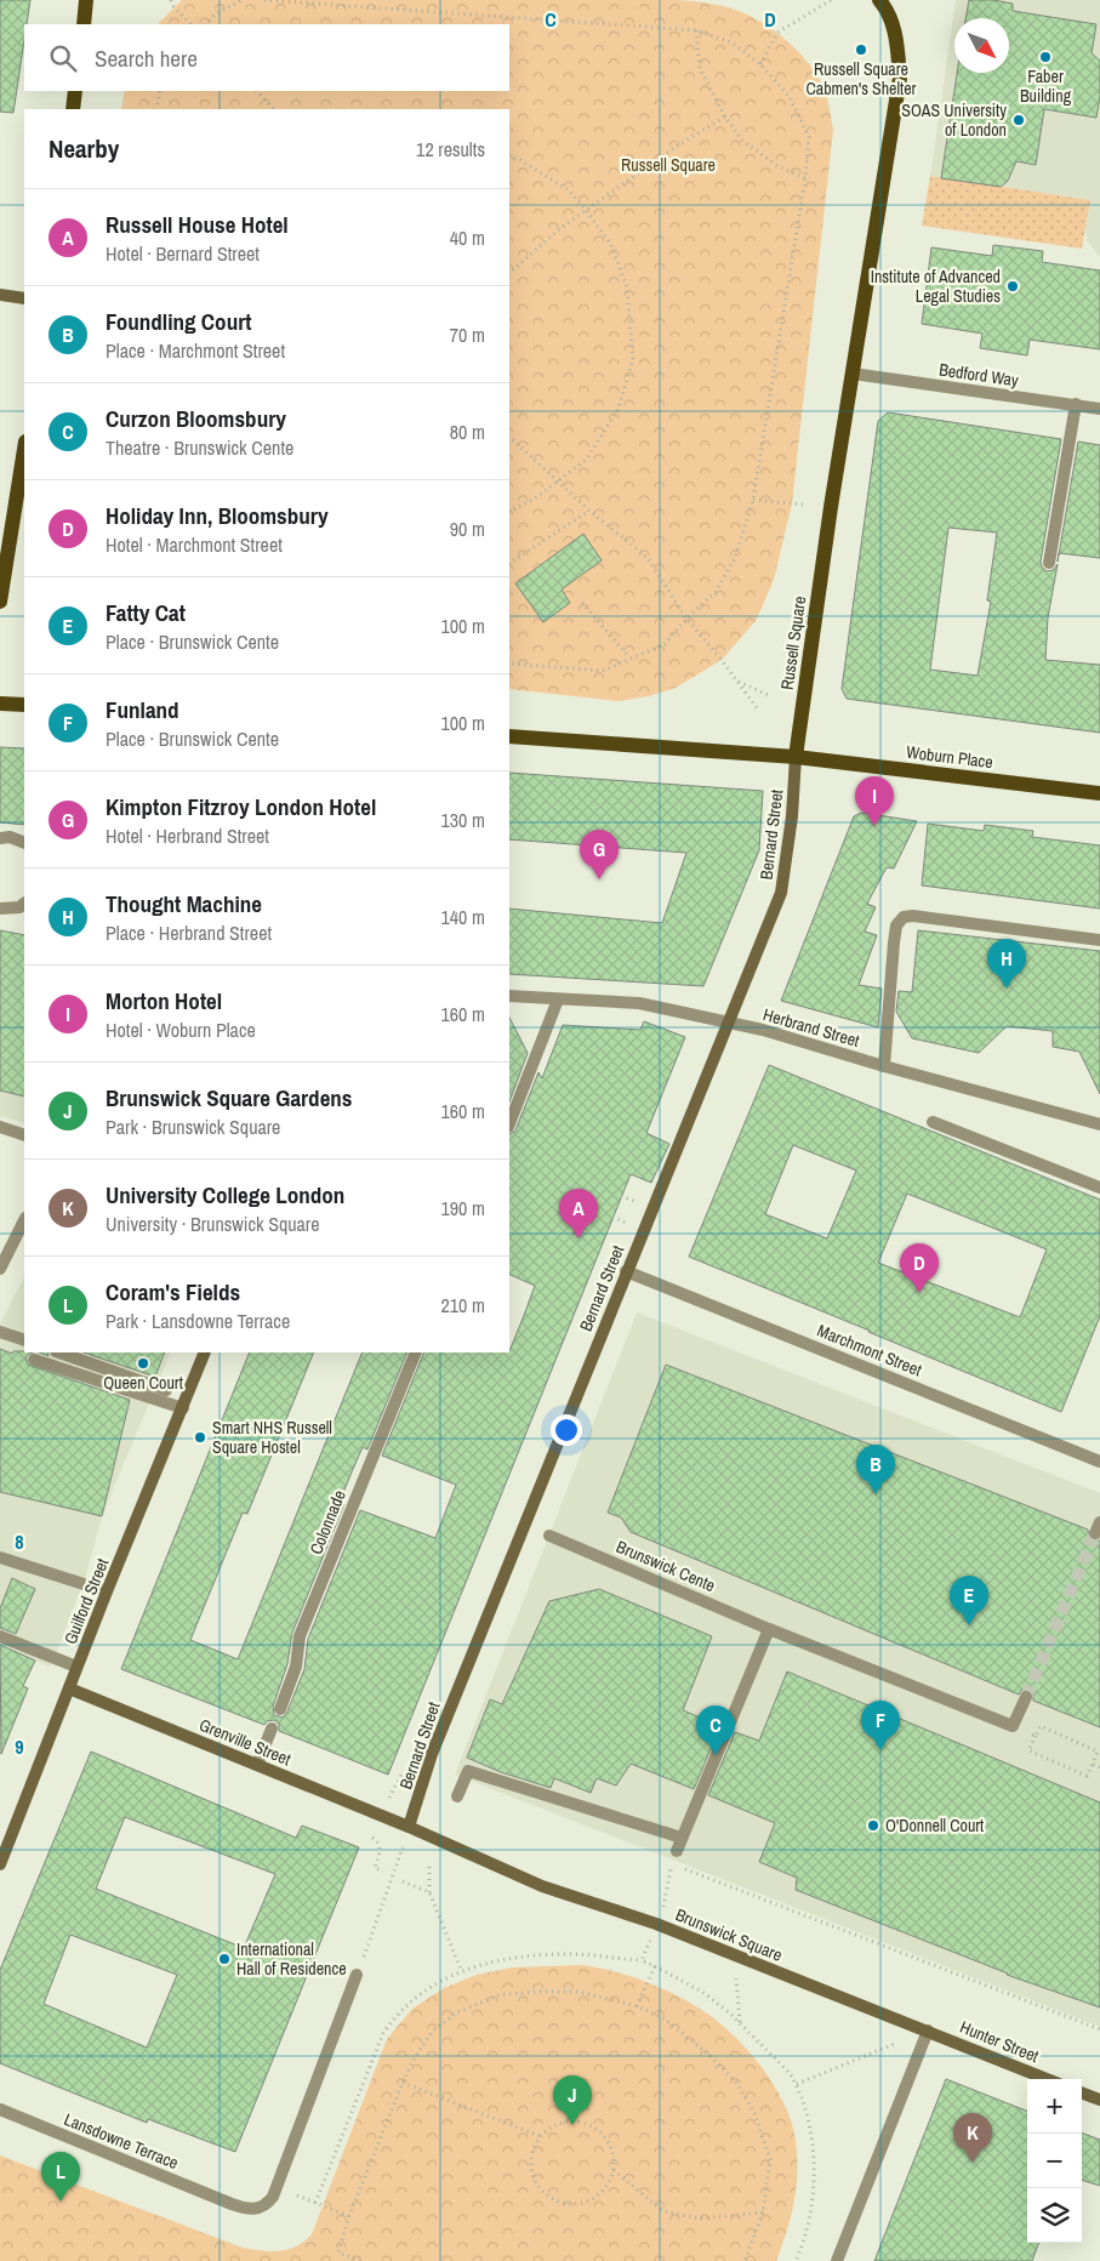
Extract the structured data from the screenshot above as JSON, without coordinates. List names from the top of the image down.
{
  "streets": {
    "main road": [
      "Russell Square",
      "Woburn Place",
      "Bernard Street",
      "Guilford Street",
      "Grenville Street",
      "Brunswick Square",
      "Hunter Street"
    ],
    "street": [
      "Bedford Way",
      "Herbrand Street",
      "Marchmont Street",
      "Colonnade",
      "Brunswick Cente",
      "Lansdowne Terrace"
    ]
  },
  "crossings": [
    ["Bedford Way", "Russell Square"],
    ["Russell Square", "Woburn Place"],
    ["Russell Square", "Bernard Street"],
    ["Woburn Place", "Bernard Street"],
    ["Bernard Street", "Herbrand Street"],
    ["Bernard Street", "Marchmont Street"],
    ["Bernard Street", "Grenville Street"],
    ["Bernard Street", "Brunswick Square"],
    ["Guilford Street", "Grenville Street"],
    ["Grenville Street", "Brunswick Square"],
    ["Brunswick Square", "Hunter Street"]
  ],
  "parks": ["Russell Square"],
  "places": [
    "Russell Square Cabmen's Shelter",
    "Faber Building",
    "SOAS University of London",
    "Institute of Advanced Legal Studies",
    "Queen Court",
    "Smart NHS Russell Square Hostel",
    "O'Donnell Court",
    "International Hall of Residence"
  ],
  "north": "bottom right",
  "page": {
    "search": "Search here",
    "heading": ["Nearby", "12 results"],
    "list": [
      {
        "mark": "A",
        "name": "Russell House Hotel",
        "note": "Hotel · Bernard Street",
        "value": "40 m"
      },
      {
        "mark": "B",
        "name": "Foundling Court",
        "note": "Place · Marchmont Street",
        "value": "70 m"
      },
      {
        "mark": "C",
        "name": "Curzon Bloomsbury",
        "note": "Theatre · Brunswick Cente",
        "value": "80 m"
      },
      {
        "mark": "D",
        "name": "Holiday Inn, Bloomsbury",
        "note": "Hotel · Marchmont Street",
        "value": "90 m"
      },
      {
        "mark": "E",
        "name": "Fatty Cat",
        "note": "Place · Brunswick Cente",
        "value": "100 m"
      },
      {
        "mark": "F",
        "name": "Funland",
        "note": "Place · Brunswick Cente",
        "value": "100 m"
      },
      {
        "mark": "G",
        "name": "Kimpton Fitzroy London Hotel",
        "note": "Hotel · Herbrand Street",
        "value": "130 m"
      },
      {
        "mark": "H",
        "name": "Thought Machine",
        "note": "Place · Herbrand Street",
        "value": "140 m"
      },
      {
        "mark": "I",
        "name": "Morton Hotel",
        "note": "Hotel · Woburn Place",
        "value": "160 m"
      },
      {
        "mark": "J",
        "name": "Brunswick Square Gardens",
        "note": "Park · Brunswick Square",
        "value": "160 m"
      },
      {
        "mark": "K",
        "name": "University College London",
        "note": "University · Brunswick Square",
        "value": "190 m"
      },
      {
        "mark": "L",
        "name": "Coram's Fields",
        "note": "Park · Lansdowne Terrace",
        "value": "210 m"
      }
    ],
    "pins": [
      "I",
      "G",
      "H",
      "A",
      "D",
      "B",
      "E",
      "F",
      "C",
      "J",
      "K",
      "L"
    ],
    "map_buttons": ["+", "−"]
  },
  "grid": {
    "columns": ["C", "D"],
    "rows": ["8", "9"]
  }
}
